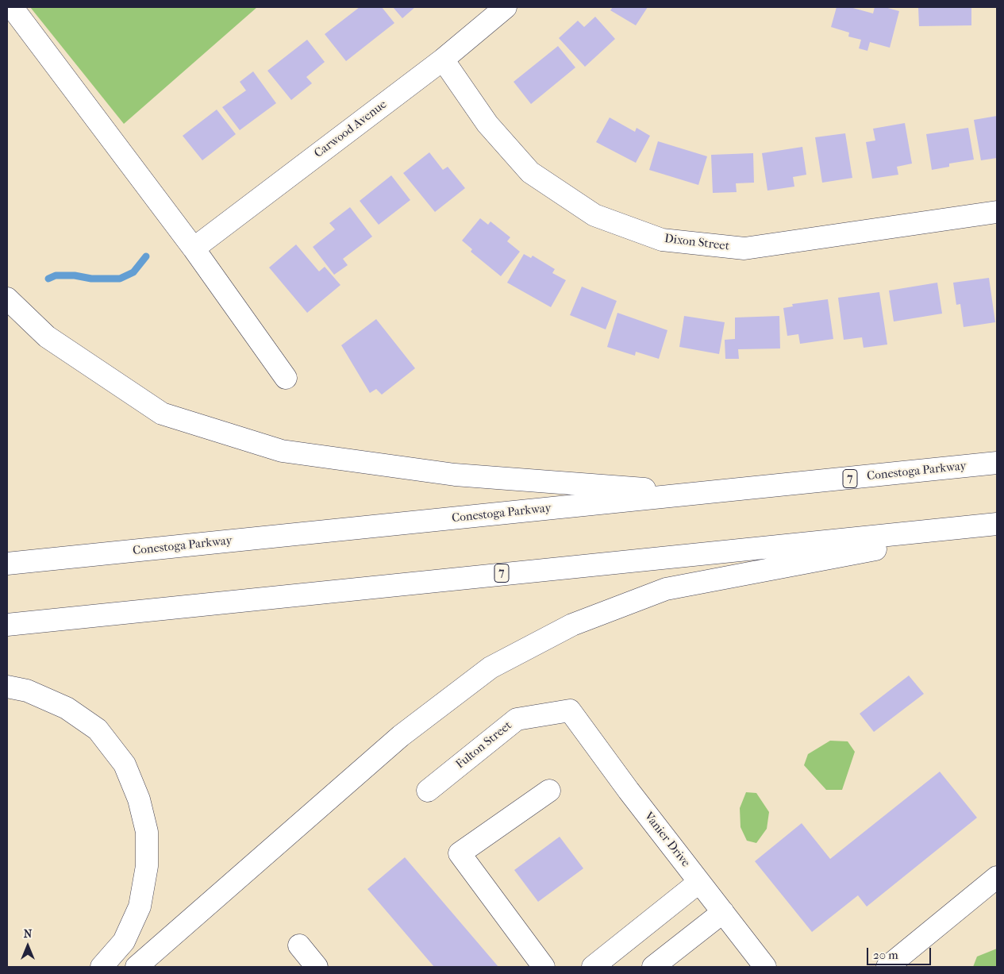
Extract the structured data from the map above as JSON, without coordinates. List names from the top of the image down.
{
  "streets": {
    "main road": [
      "Carwood Avenue",
      "Dixon Street",
      "Conestoga Parkway",
      "7",
      "Fulton Street",
      "Vanier Drive"
    ]
  },
  "crossings": [
    ["Carwood Avenue", "Dixon Street"],
    ["Fulton Street", "Vanier Drive"]
  ],
  "scale_bar": "20 m",
  "north": "top"
}
